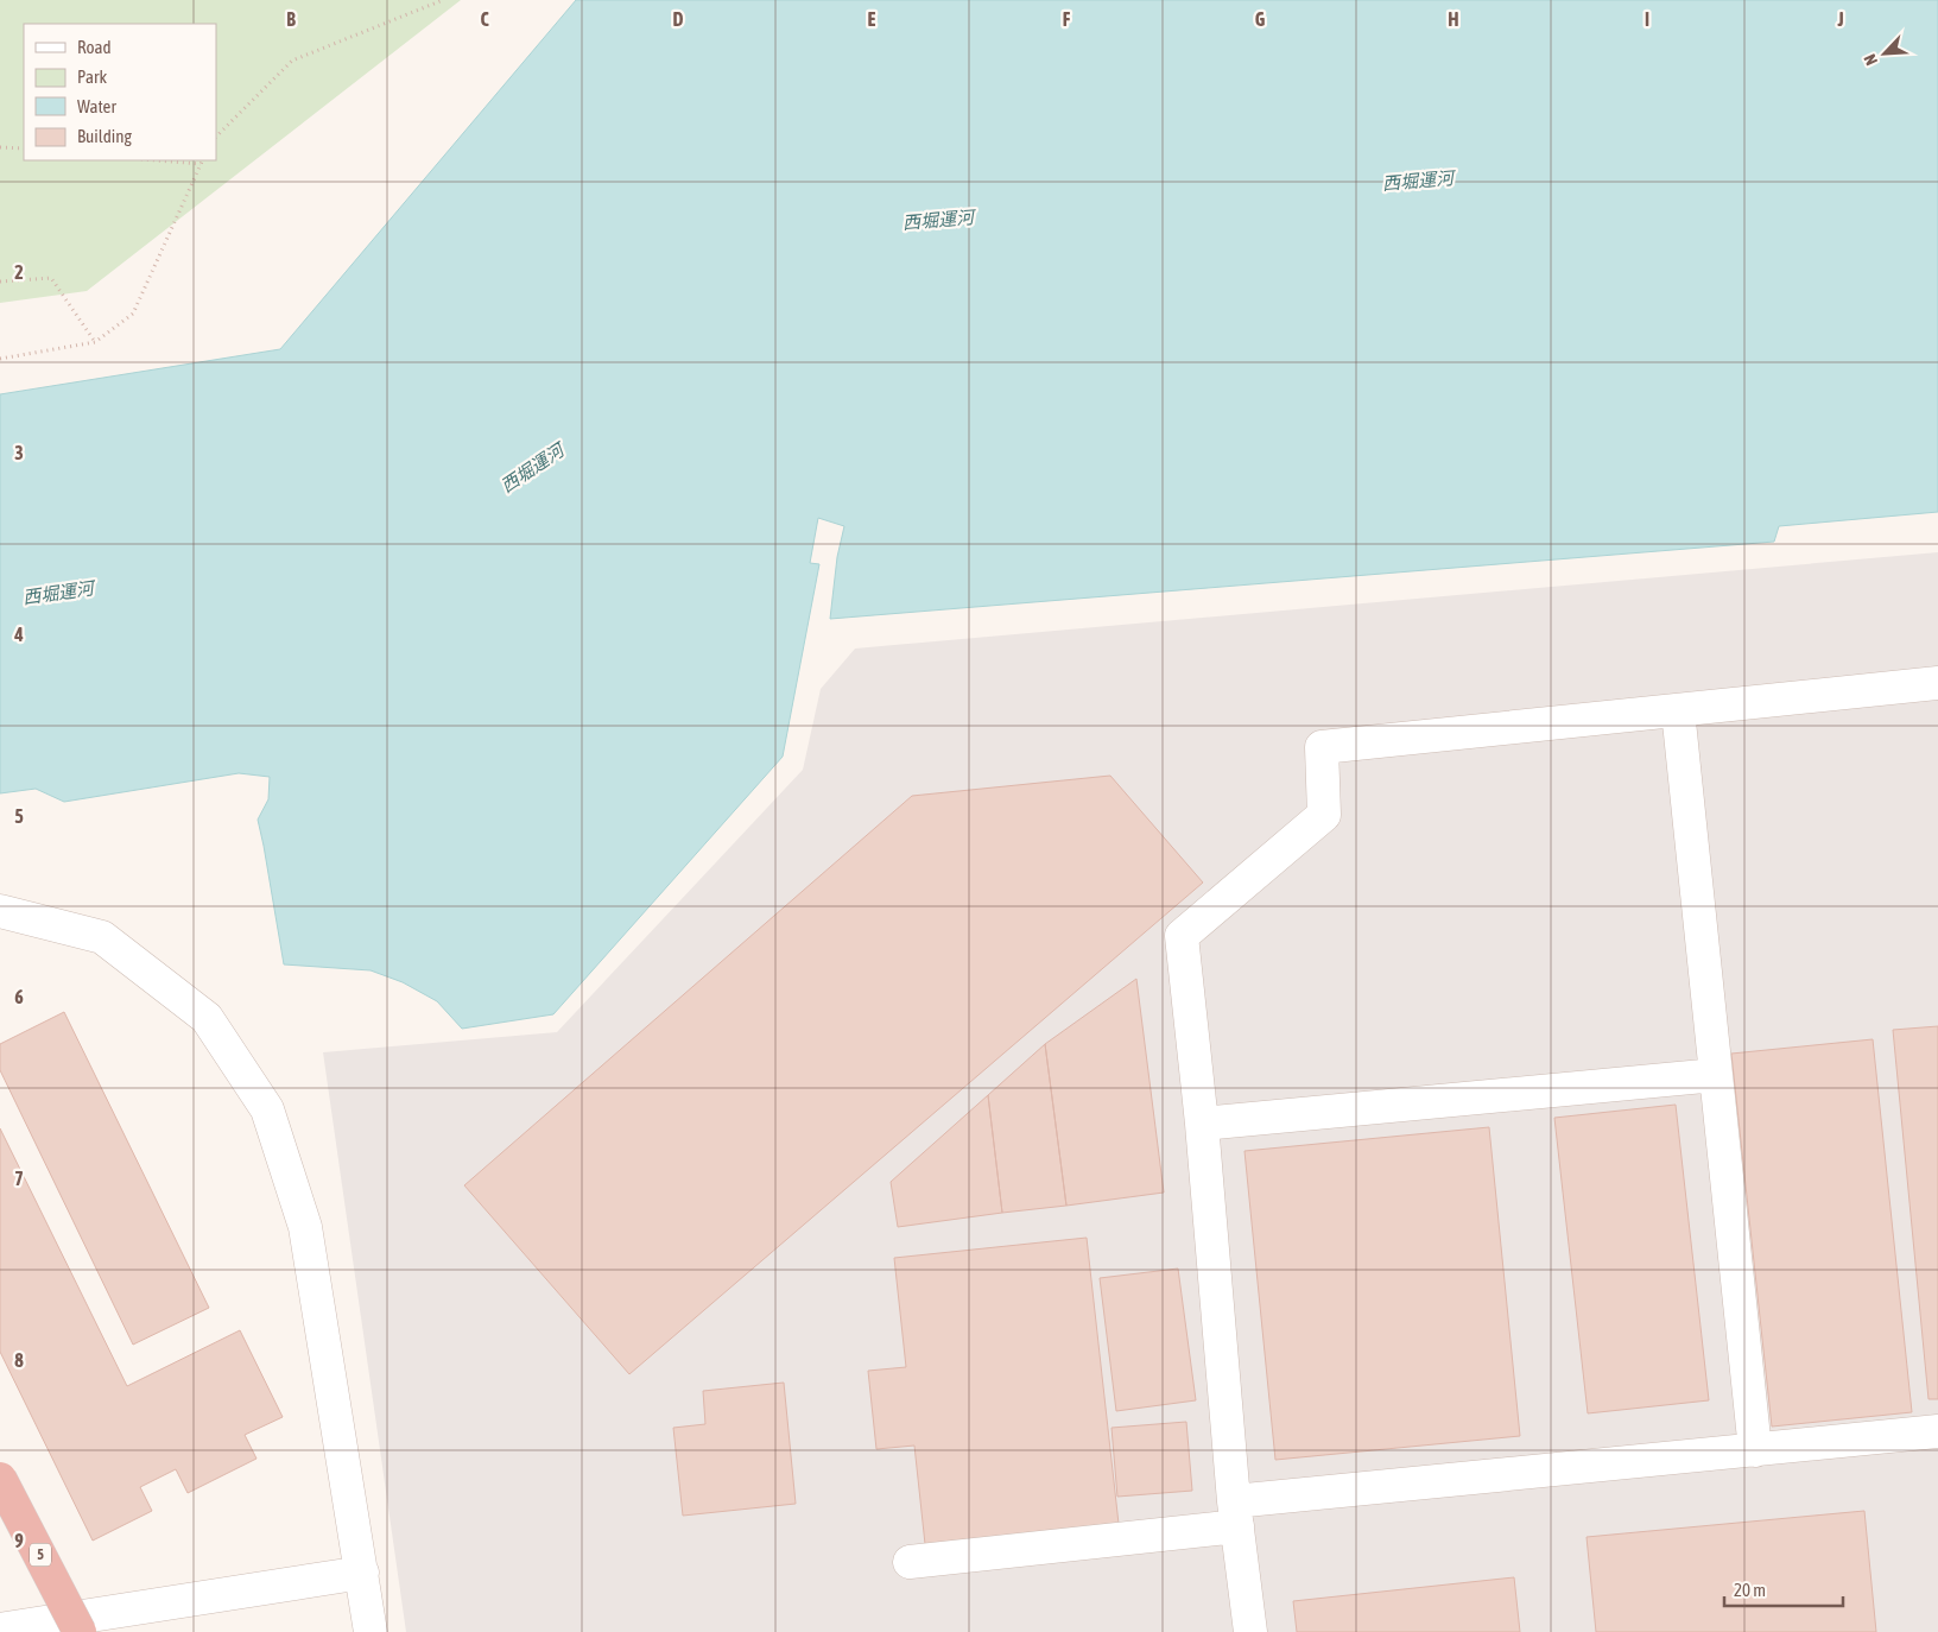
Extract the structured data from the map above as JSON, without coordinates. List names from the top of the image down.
{
  "streets": {
    "highway": ["5"]
  },
  "water": ["西堀運河"],
  "legend": [
    "Road",
    "Park",
    "Water",
    "Building"
  ],
  "scale_bar": "20 m",
  "north": "bottom left",
  "grid": {
    "columns": [
      "B",
      "C",
      "D",
      "E",
      "F",
      "G",
      "H",
      "I",
      "J"
    ],
    "rows": [
      "2",
      "3",
      "4",
      "5",
      "6",
      "7",
      "8",
      "9"
    ]
  }
}
